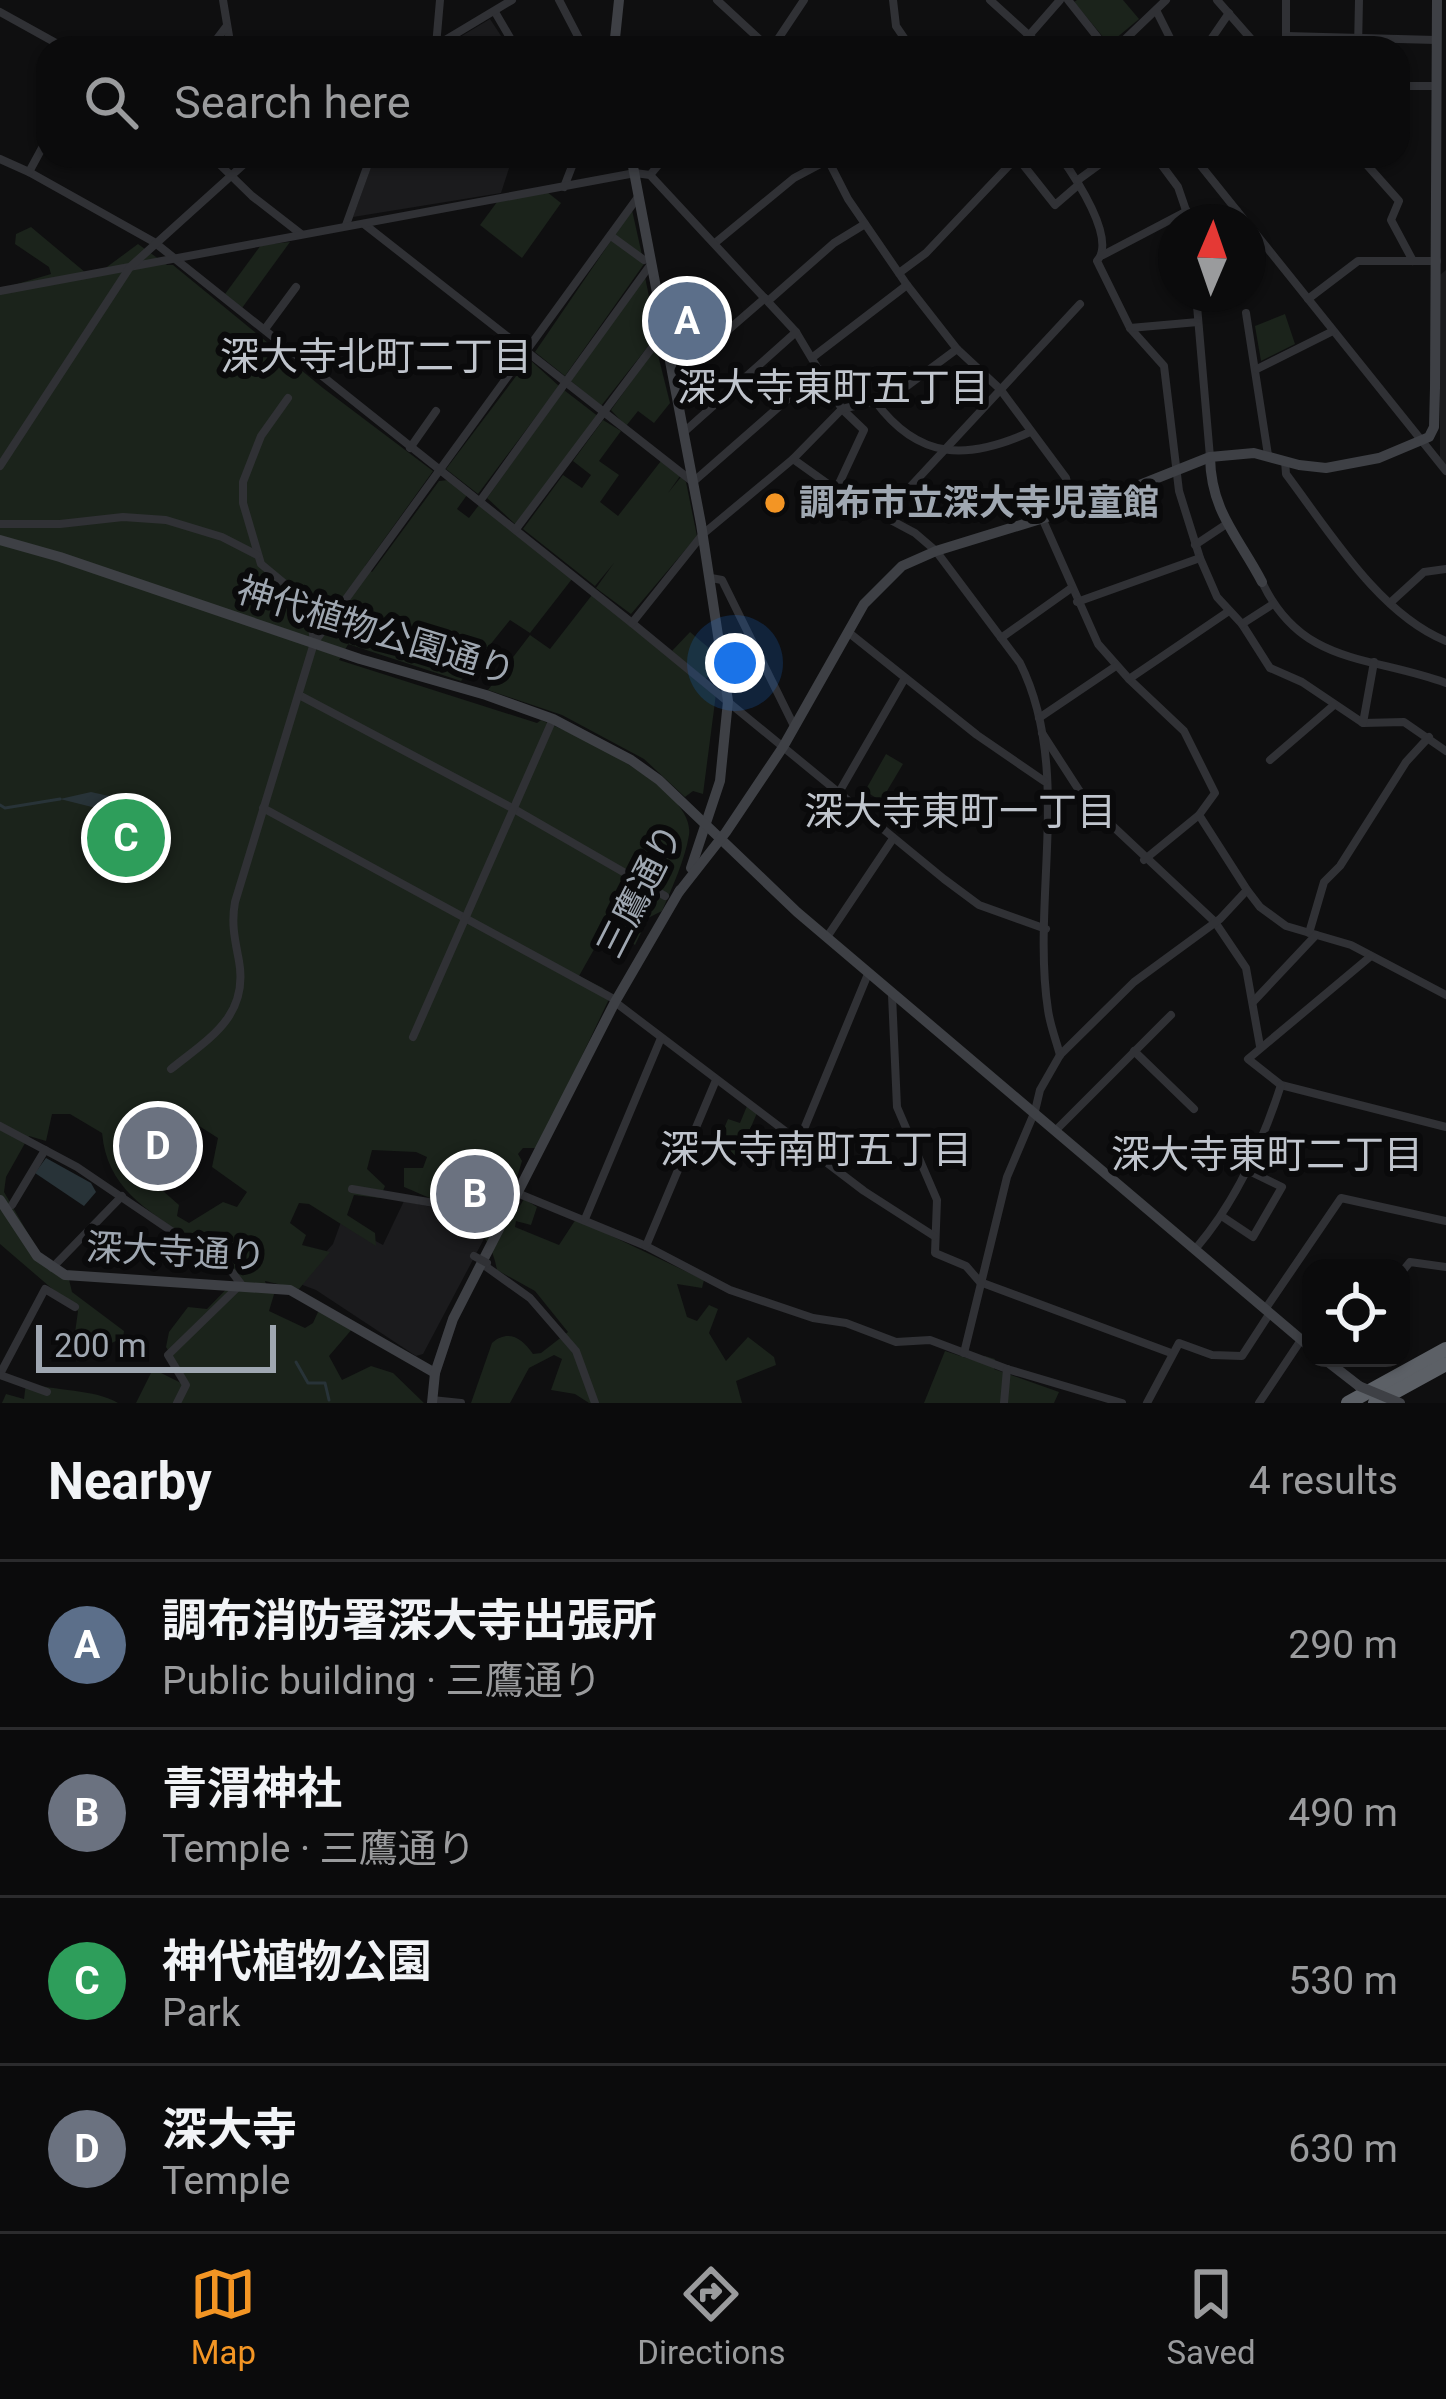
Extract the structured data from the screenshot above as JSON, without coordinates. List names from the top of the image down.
{
  "streets": {
    "street": ["神代植物公園通り", "三鷹通り", "深大寺通り"]
  },
  "crossings": [
    ["神代植物公園通り", "三鷹通り"],
    ["三鷹通り", "深大寺通り"]
  ],
  "districts": [
    "深大寺北町二丁目",
    "深大寺東町五丁目",
    "深大寺東町一丁目",
    "深大寺南町五丁目",
    "深大寺東町二丁目"
  ],
  "places": ["調布市立深大寺児童館"],
  "scale_bar": "200 m",
  "north": "top",
  "page": {
    "search": "Search here",
    "pins": [
      "A",
      "C",
      "D",
      "B"
    ],
    "scale": "200 m",
    "heading": ["Nearby", "4 results"],
    "list": [
      {
        "mark": "A",
        "name": "調布消防署深大寺出張所",
        "note": "Public building · 三鷹通り",
        "value": "290 m"
      },
      {
        "mark": "B",
        "name": "青渭神社",
        "note": "Temple · 三鷹通り",
        "value": "490 m"
      },
      {
        "mark": "C",
        "name": "神代植物公園",
        "note": "Park",
        "value": "530 m"
      },
      {
        "mark": "D",
        "name": "深大寺",
        "note": "Temple",
        "value": "630 m"
      }
    ],
    "nav": ["Map", "Directions", "Saved"]
  }
}
